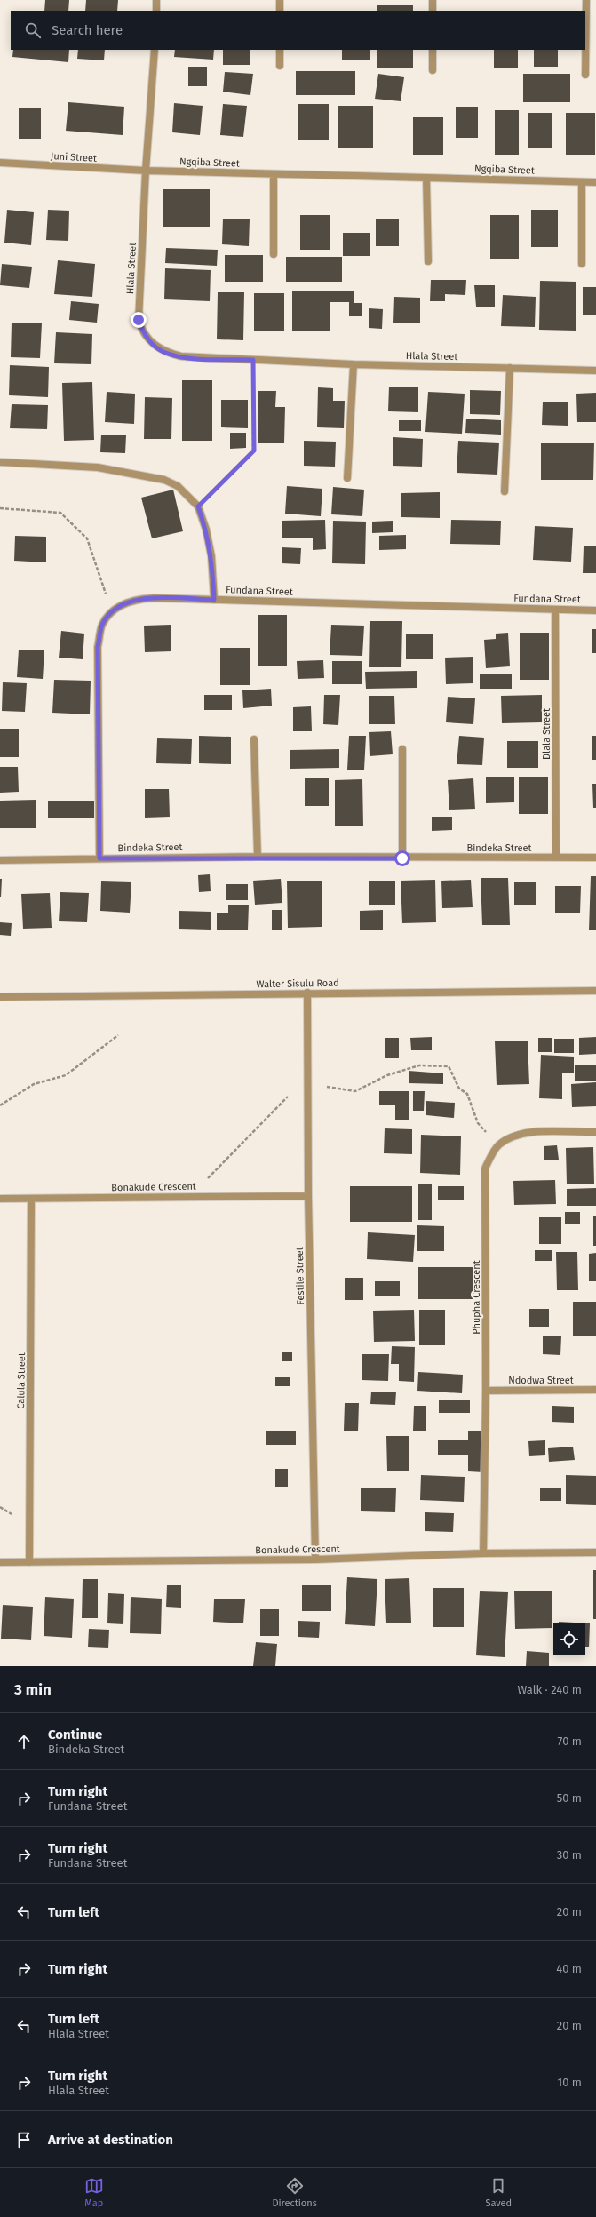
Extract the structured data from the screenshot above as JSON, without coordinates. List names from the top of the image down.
{
  "streets": {
    "street": [
      "Juni Street",
      "Ngqiba Street",
      "Hlala Street",
      "Fundana Street",
      "Dlala Street",
      "Bindeka Street",
      "Walter Sisulu Road",
      "Bonakude Crescent",
      "Festile Street",
      "Phupha Crescent",
      "Ndodwa Street",
      "Calula Street"
    ]
  },
  "crossings": [
    ["Juni Street", "Ngqiba Street"],
    ["Juni Street", "Hlala Street"],
    ["Ngqiba Street", "Hlala Street"],
    ["Fundana Street", "Dlala Street"],
    ["Fundana Street", "Bindeka Street"],
    ["Dlala Street", "Bindeka Street"],
    ["Walter Sisulu Road", "Festile Street"],
    ["Bonakude Crescent", "Festile Street"],
    ["Bonakude Crescent", "Phupha Crescent"],
    ["Bonakude Crescent", "Calula Street"],
    ["Phupha Crescent", "Ndodwa Street"]
  ],
  "page": {
    "search": "Search here",
    "heading": ["3 min", "Walk · 240 m"],
    "list": [
      ["Continue", "Bindeka Street", "70 m"],
      ["Turn right", "Fundana Street", "50 m"],
      ["Turn right", "Fundana Street", "30 m"],
      ["Turn left", "20 m"],
      ["Turn right", "40 m"],
      ["Turn left", "Hlala Street", "20 m"],
      ["Turn right", "Hlala Street", "10 m"],
      "Arrive at destination"
    ],
    "nav": ["Map", "Directions", "Saved"]
  }
}
